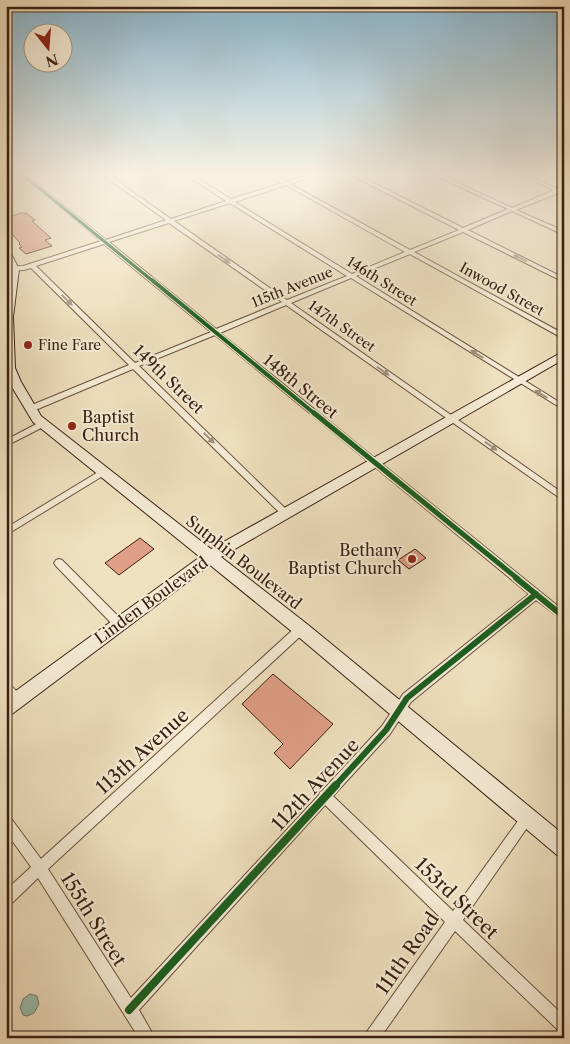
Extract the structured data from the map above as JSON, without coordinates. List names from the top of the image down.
{
  "streets": {
    "main road": ["Sutphin Boulevard", "Linden Boulevard"],
    "street": [
      "146th Street",
      "115th Avenue",
      "Inwood Street",
      "147th Street",
      "149th Street",
      "148th Street",
      "113th Avenue",
      "112th Avenue",
      "153rd Street",
      "155th Street",
      "111th Road"
    ]
  },
  "crossings": [
    ["146th Street", "115th Avenue"],
    ["146th Street", "Linden Boulevard"],
    ["115th Avenue", "Inwood Street"],
    ["115th Avenue", "147th Street"],
    ["115th Avenue", "149th Street"],
    ["115th Avenue", "148th Street"],
    ["115th Avenue", "Sutphin Boulevard"],
    ["147th Street", "Linden Boulevard"],
    ["149th Street", "Linden Boulevard"],
    ["148th Street", "Linden Boulevard"],
    ["148th Street", "112th Avenue"],
    ["Sutphin Boulevard", "Linden Boulevard"],
    ["Sutphin Boulevard", "113th Avenue"],
    ["Sutphin Boulevard", "112th Avenue"],
    ["Sutphin Boulevard", "111th Road"],
    ["113th Avenue", "155th Street"],
    ["112th Avenue", "153rd Street"],
    ["112th Avenue", "155th Street"],
    ["153rd Street", "111th Road"]
  ],
  "one_way": ["146th Street", "147th Street", "149th Street"],
  "places": ["Fine Fare", "Baptist Church", "Bethany Baptist Church"],
  "north": "bottom"
}
